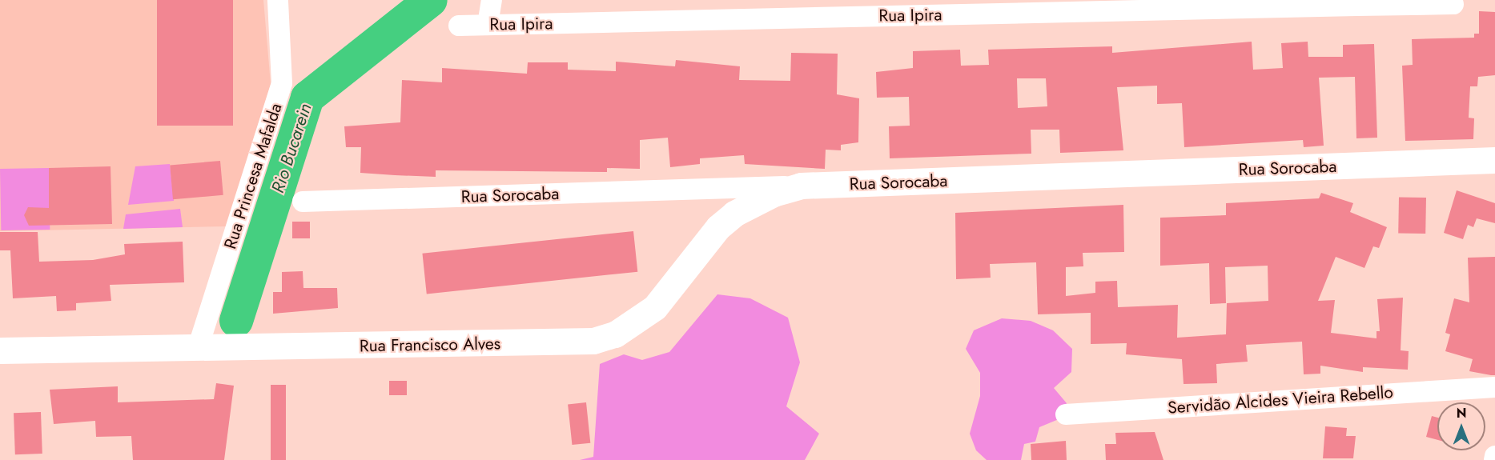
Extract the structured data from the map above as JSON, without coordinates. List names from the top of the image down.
{
  "streets": {
    "main road": ["Rua Sorocaba", "Rua Francisco Alves"],
    "street": ["Rua Ipira", "Rua Princesa Mafalda", "Servidão Alcides Vieira Rebello"]
  },
  "crossings": [
    ["Rua Sorocaba", "Rua Francisco Alves"],
    ["Rua Princesa Mafalda", "Rua Francisco Alves"]
  ],
  "water": ["Rio Bucarein"],
  "north": "top"
}
